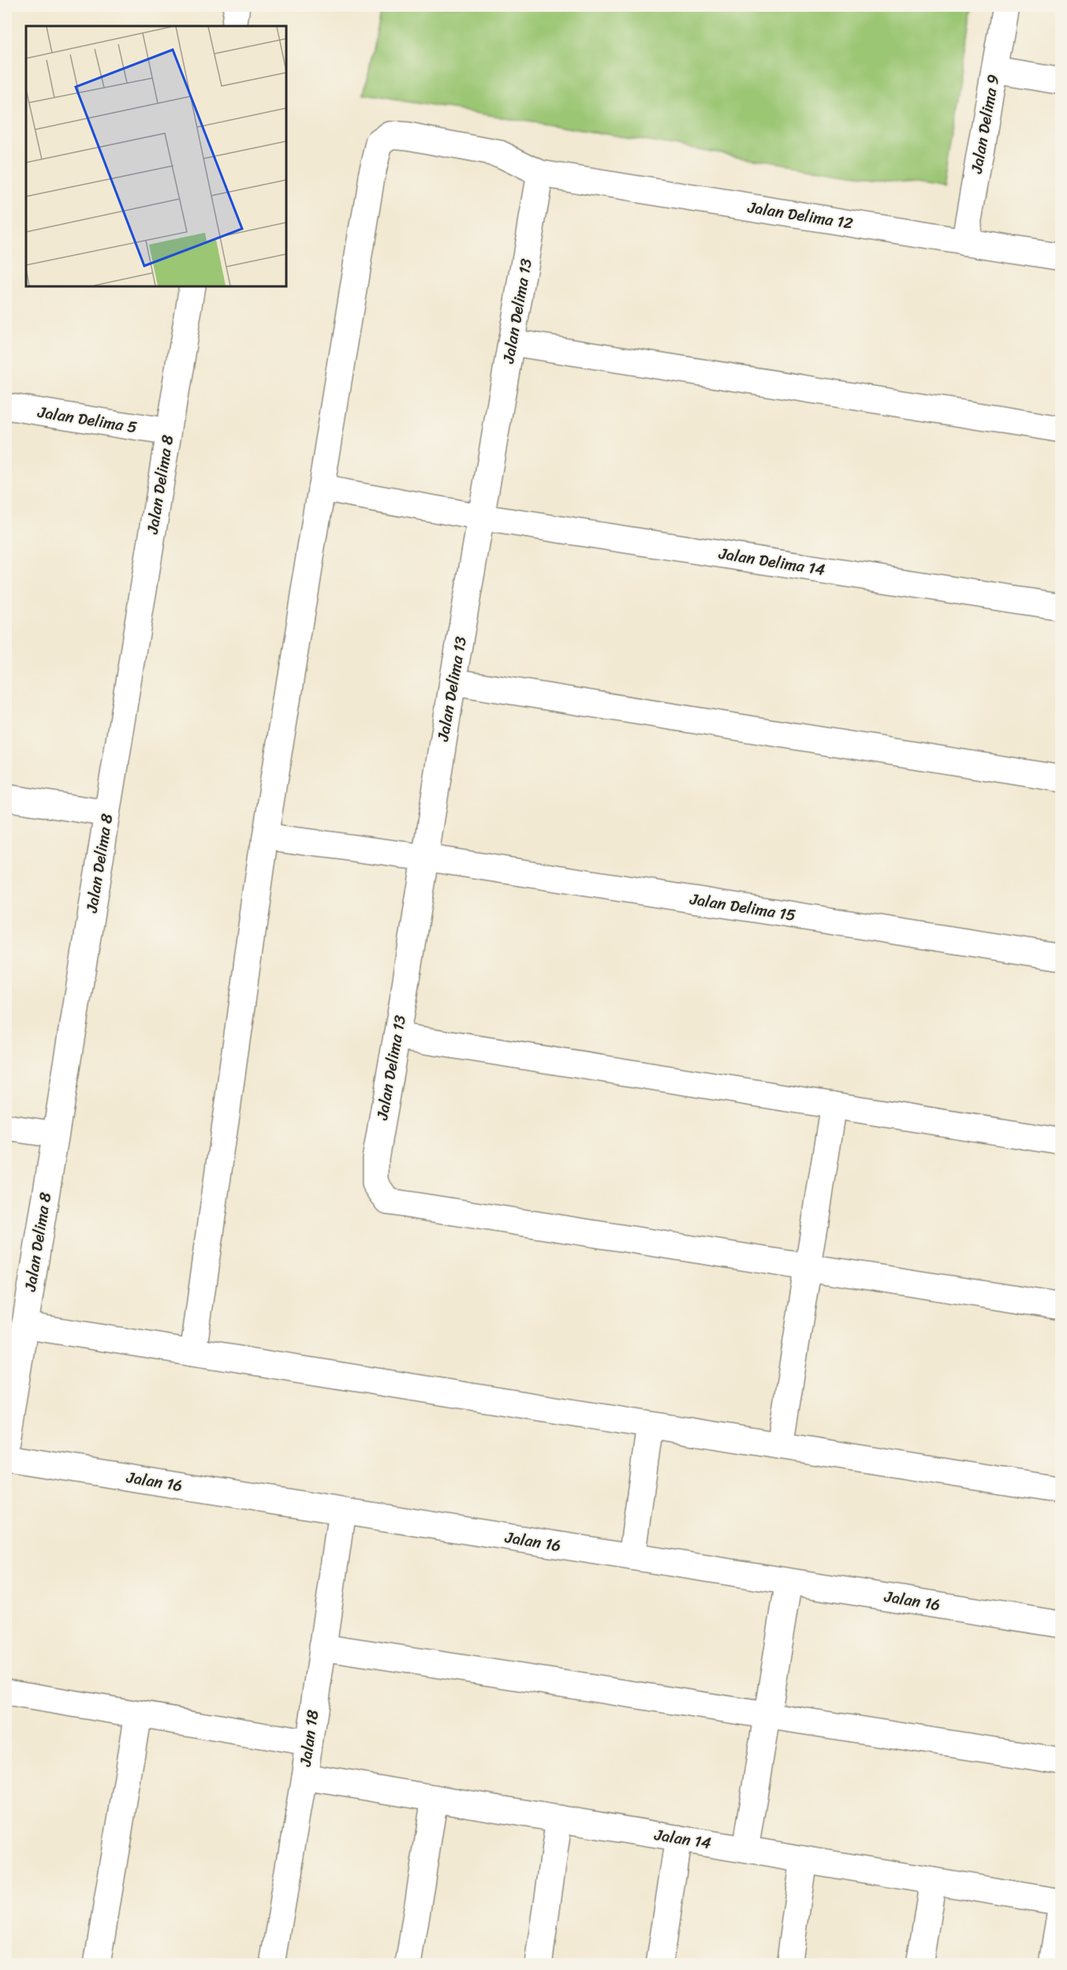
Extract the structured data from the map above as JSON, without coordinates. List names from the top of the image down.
{
  "streets": {
    "street": [
      "Jalan Delima 9",
      "Jalan Delima 12",
      "Jalan Delima 13",
      "Jalan Delima 5",
      "Jalan Delima 8",
      "Jalan Delima 14",
      "Jalan Delima 15",
      "Jalan 16",
      "Jalan 18",
      "Jalan 14"
    ]
  },
  "crossings": [
    ["Jalan Delima 9", "Jalan Delima 12"],
    ["Jalan Delima 12", "Jalan Delima 13"],
    ["Jalan Delima 12", "Jalan Delima 14"],
    ["Jalan Delima 12", "Jalan Delima 15"],
    ["Jalan Delima 13", "Jalan Delima 14"],
    ["Jalan Delima 13", "Jalan Delima 15"],
    ["Jalan Delima 5", "Jalan Delima 8"],
    ["Jalan 16", "Jalan 18"],
    ["Jalan 18", "Jalan 14"]
  ]
}
